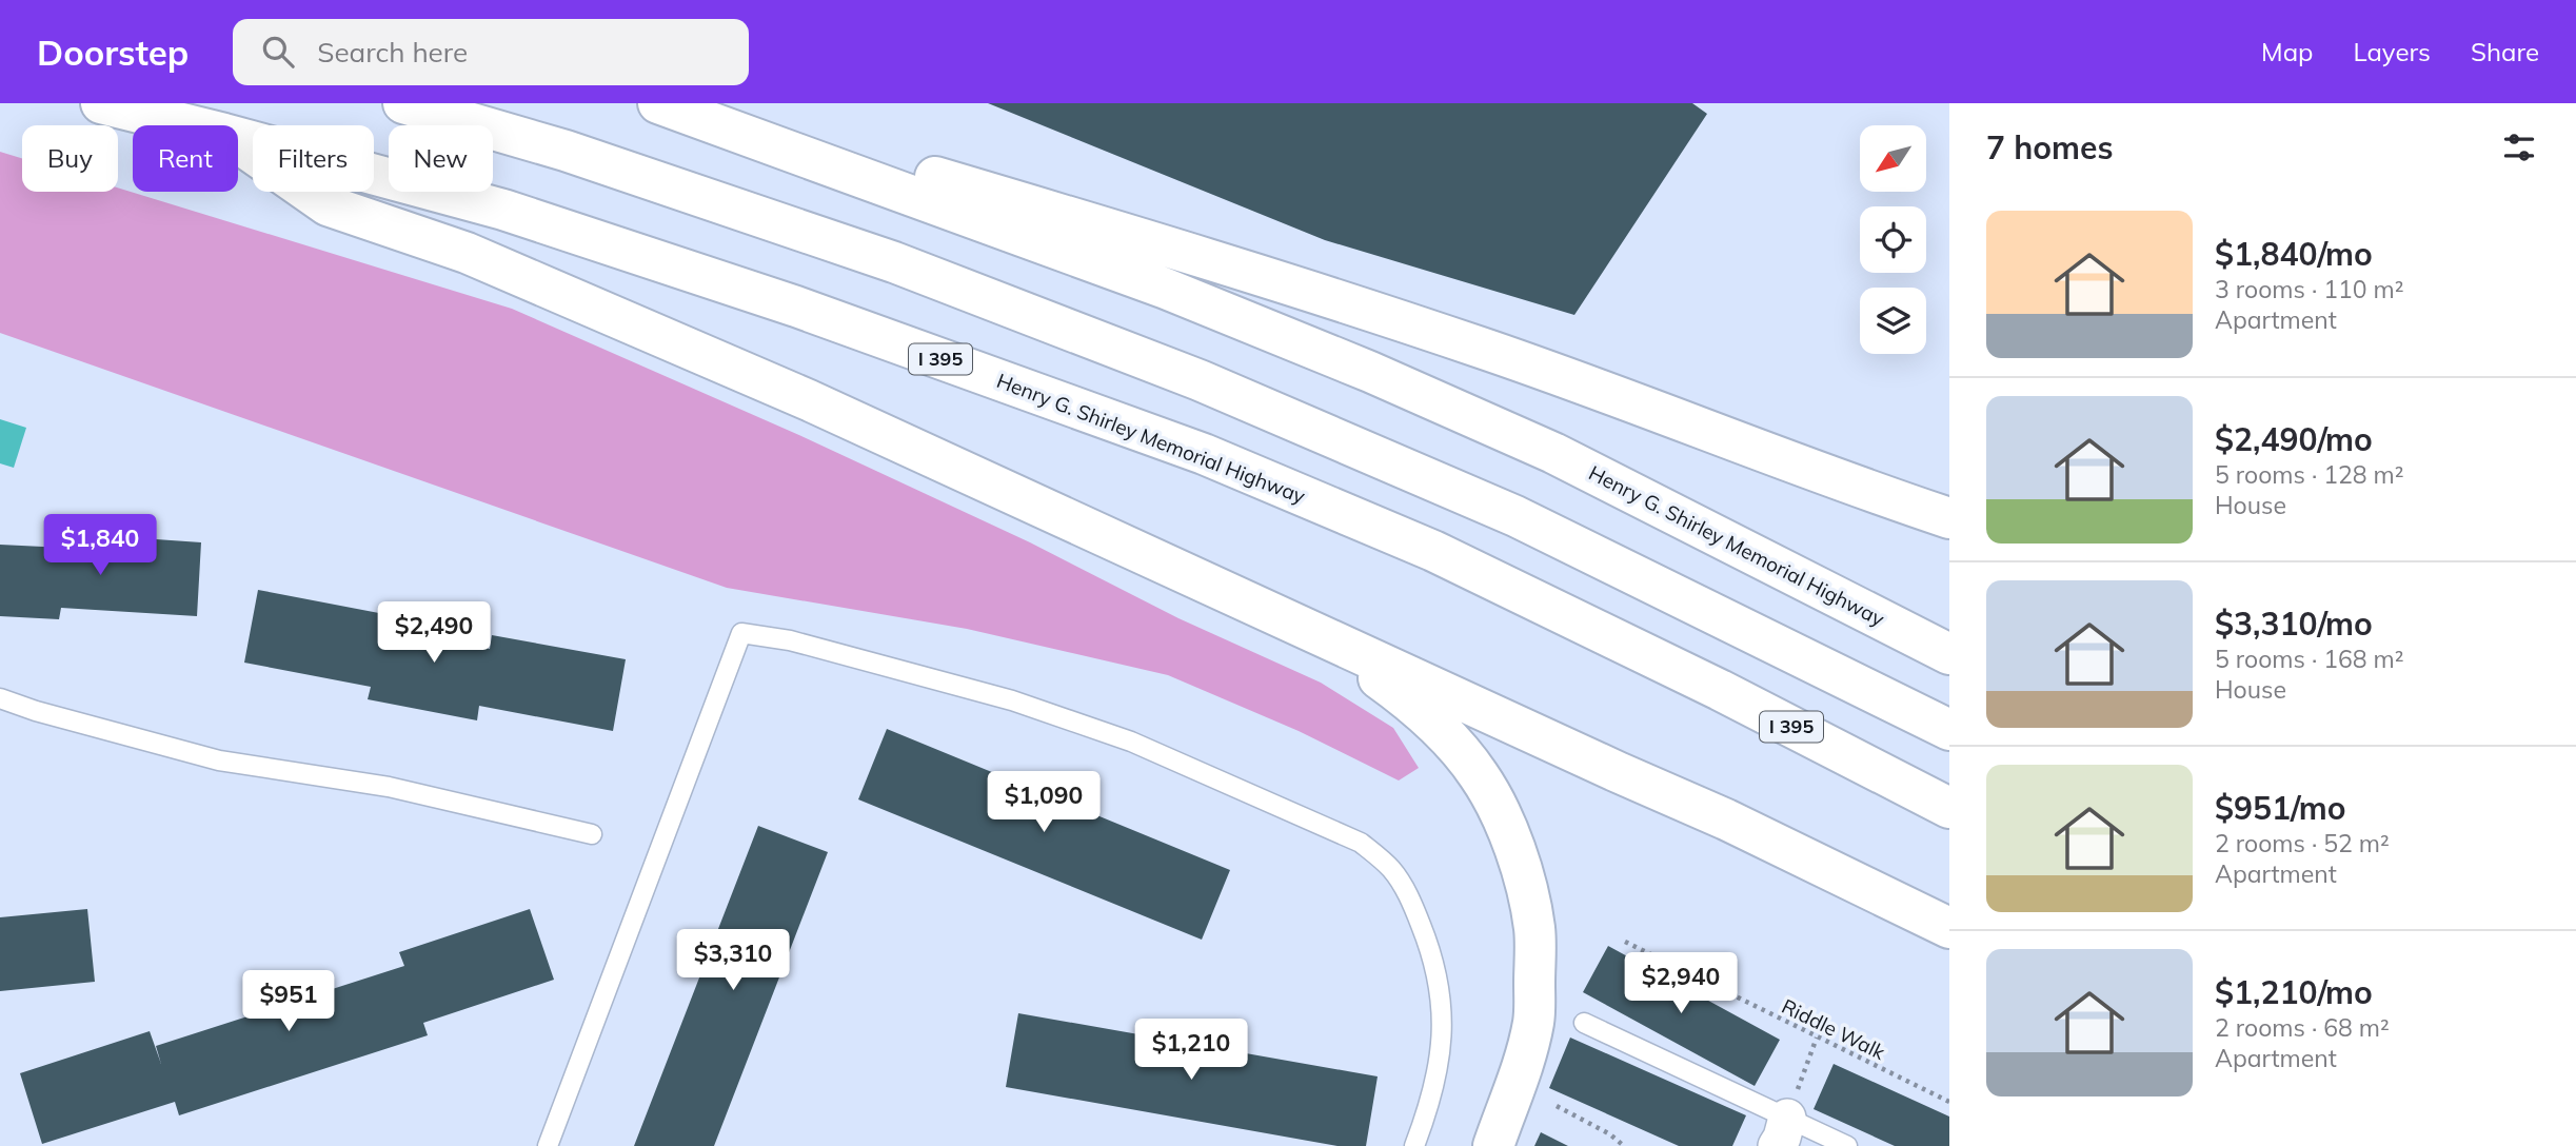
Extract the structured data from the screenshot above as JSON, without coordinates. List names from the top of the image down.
{
  "streets": {
    "highway": ["I 395", "Henry G. Shirley Memorial Highway"],
    "path": ["Riddle Walk"]
  },
  "north": "bottom left",
  "page": {
    "header": "Doorstep",
    "search": "Search here",
    "nav": ["Map", "Layers", "Share"],
    "heading": "7 homes",
    "chip": [
      "Buy",
      "Rent",
      "Filters",
      "New"
    ],
    "list": [
      {
        "name": "$1,840/mo",
        "note": "3 rooms · 110 m² · Apartment"
      },
      {
        "name": "$2,490/mo",
        "note": "5 rooms · 128 m² · House"
      },
      {
        "name": "$3,310/mo",
        "note": "5 rooms · 168 m² · House"
      },
      {
        "name": "$951/mo",
        "note": "2 rooms · 52 m² · Apartment"
      },
      {
        "name": "$1,210/mo",
        "note": "2 rooms · 68 m² · Apartment"
      }
    ],
    "price": [
      "$1,840",
      "$2,490",
      "$1,090",
      "$3,310",
      "$2,940",
      "$951",
      "$1,210"
    ]
  }
}
